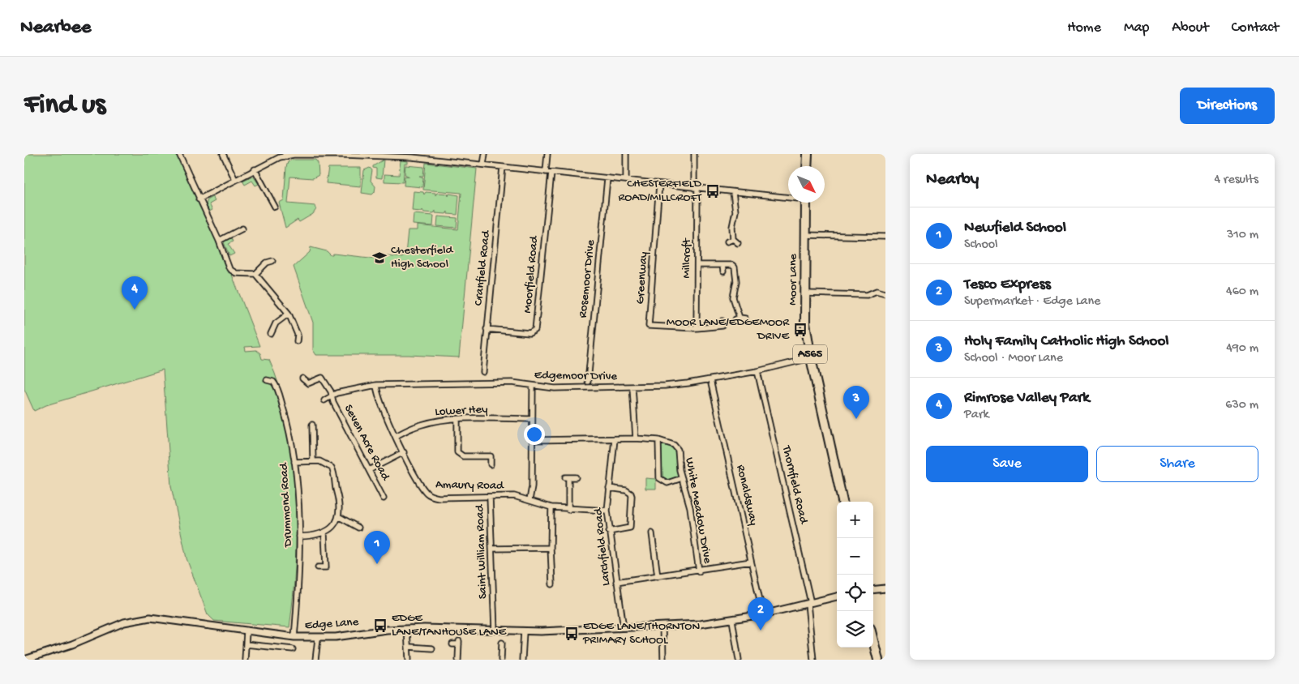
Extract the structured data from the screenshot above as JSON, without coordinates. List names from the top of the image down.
{
  "streets": {
    "highway": ["Moor Lane", "A565"],
    "street": [
      "Millcroft",
      "Cranfield Road",
      "Moorfield Road",
      "Greenway",
      "Rosemoor Drive",
      "Edgemoor Drive",
      "Lower Hey",
      "Seven Acre Road",
      "Thornfield Road",
      "Amaury Road",
      "Ronaldsway",
      "Drummond Road",
      "White Meadow Drive",
      "Larchfield Road",
      "Saint William Road",
      "Edge Lane"
    ]
  },
  "crossings": [
    ["Millcroft", "Greenway"],
    ["Cranfield Road", "Moorfield Road"],
    ["Edgemoor Drive", "Seven Acre Road"],
    ["Edgemoor Drive", "Thornfield Road"],
    ["Edgemoor Drive", "Amaury Road"],
    ["Edgemoor Drive", "Ronaldsway"],
    ["Lower Hey", "Amaury Road"],
    ["Thornfield Road", "Edge Lane"],
    ["Amaury Road", "Larchfield Road"],
    ["Amaury Road", "Saint William Road"],
    ["Ronaldsway", "Edge Lane"],
    ["Drummond Road", "Edge Lane"],
    ["White Meadow Drive", "Larchfield Road"],
    ["Larchfield Road", "Edge Lane"],
    ["Saint William Road", "Edge Lane"]
  ],
  "places": {
    "bus stop": [
      "CHESTERFIELD ROAD/MILLCROFT",
      "MOOR LANE/EDGEMOOR DRIVE",
      "EDGE LANE/TANHOUSE LANE",
      "EDGE LANE/THORNTON PRIMARY SCHOOL"
    ],
    "school or university": ["Chesterfield High School"]
  },
  "north": "bottom right",
  "page": {
    "header": "Nearbee",
    "nav": [
      "Home",
      "Map",
      "About",
      "Contact"
    ],
    "buttons": [
      "Directions",
      ["Save", "Share"]
    ],
    "title": "Find us",
    "heading": ["Nearby", "4 results"],
    "list": [
      {
        "mark": "1",
        "name": "Newfield School",
        "note": "School",
        "value": "310 m"
      },
      {
        "mark": "2",
        "name": "Tesco Express",
        "note": "Supermarket · Edge Lane",
        "value": "460 m"
      },
      {
        "mark": "3",
        "name": "Holy Family Catholic High School",
        "note": "School · Moor Lane",
        "value": "490 m"
      },
      {
        "mark": "4",
        "name": "Rimrose Valley Park",
        "note": "Park",
        "value": "630 m"
      }
    ],
    "pins": [
      "4",
      "3",
      "1",
      "2"
    ],
    "map_buttons": ["+", "−"]
  }
}
